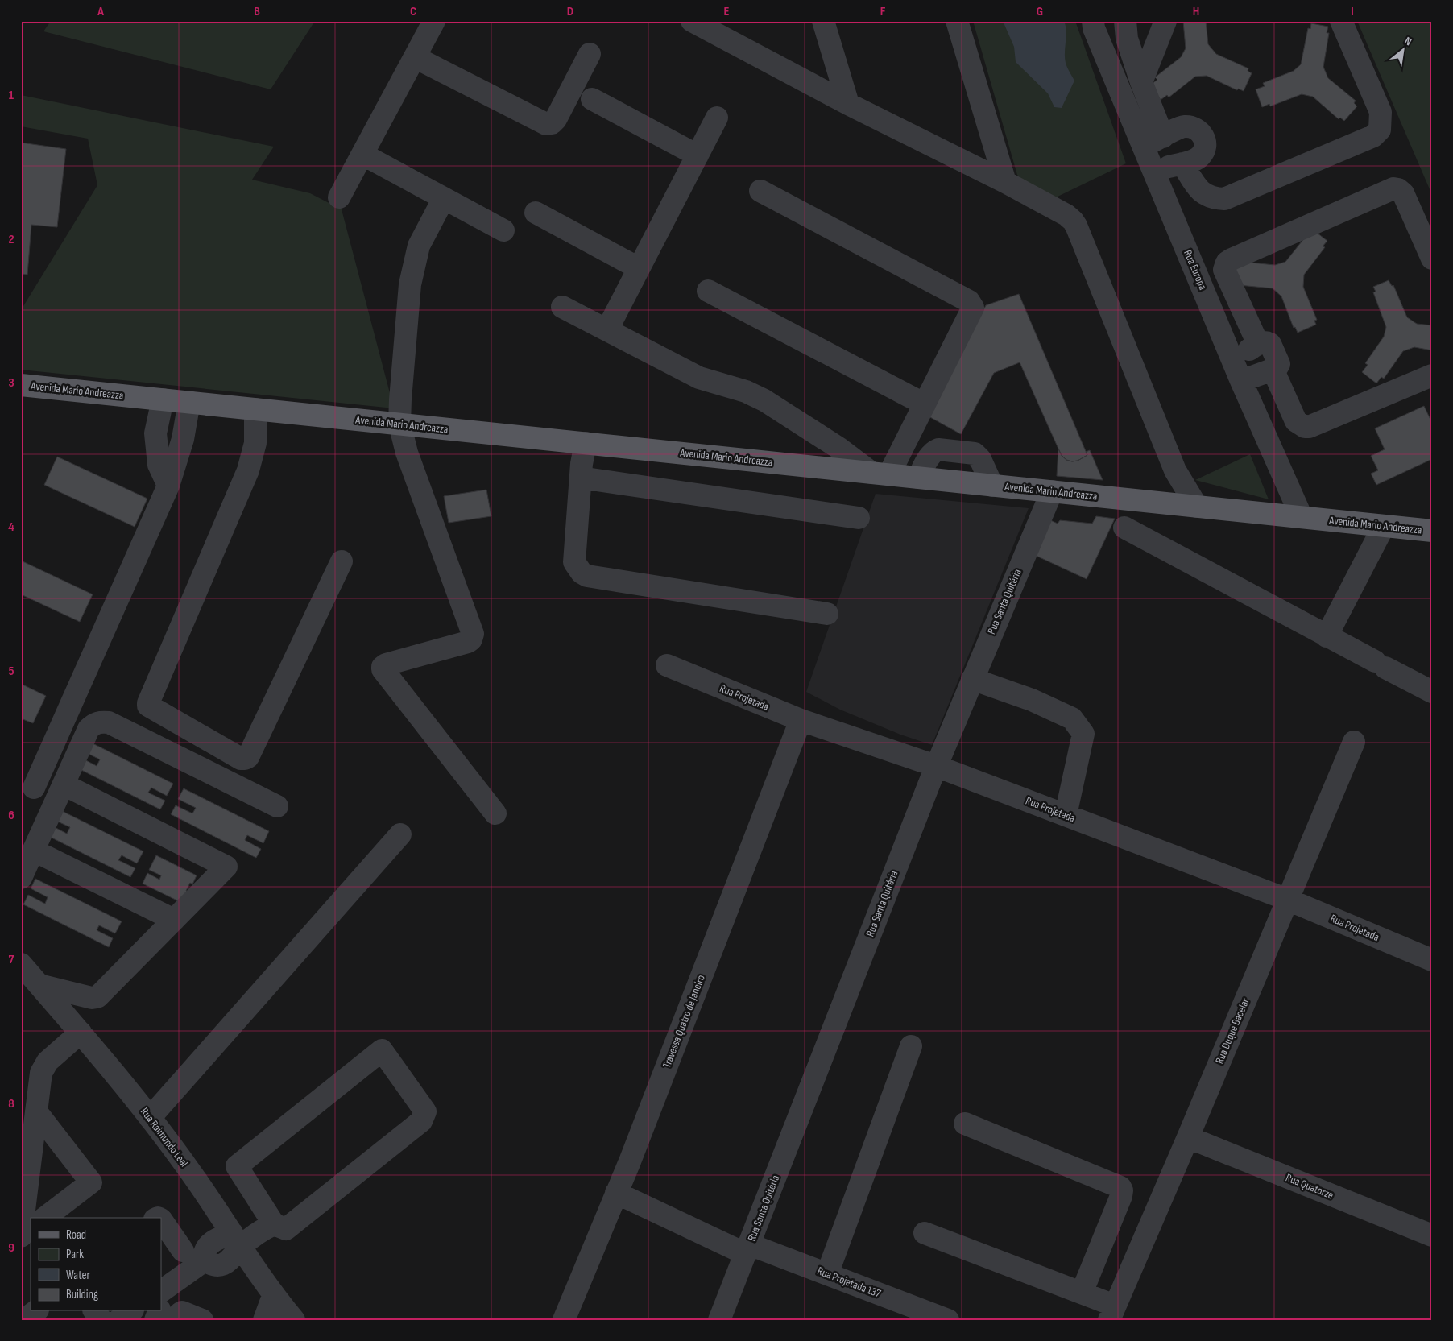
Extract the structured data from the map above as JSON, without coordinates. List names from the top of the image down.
{
  "streets": {
    "main road": ["Avenida Mario Andreazza"],
    "street": [
      "Rua Europa",
      "Rua Santa Quitéria",
      "Rua Projetada",
      "Travessa Quatro de Janeiro",
      "Rua Duque Bacelar",
      "Rua Raimundo Leal",
      "Rua Quatorze",
      "Rua Projetada 137"
    ]
  },
  "crossings": [
    ["Rua Europa", "Avenida Mario Andreazza"],
    ["Avenida Mario Andreazza", "Rua Santa Quitéria"],
    ["Rua Santa Quitéria", "Rua Projetada"],
    ["Rua Santa Quitéria", "Rua Projetada 137"],
    ["Rua Projetada", "Travessa Quatro de Janeiro"],
    ["Rua Projetada", "Rua Duque Bacelar"],
    ["Travessa Quatro de Janeiro", "Rua Projetada 137"],
    ["Rua Duque Bacelar", "Rua Quatorze"]
  ],
  "legend": [
    "Road",
    "Park",
    "Water",
    "Building"
  ],
  "north": "top right",
  "grid": {
    "columns": [
      "A",
      "B",
      "C",
      "D",
      "E",
      "F",
      "G",
      "H",
      "I"
    ],
    "rows": [
      "1",
      "2",
      "3",
      "4",
      "5",
      "6",
      "7",
      "8",
      "9"
    ]
  }
}
